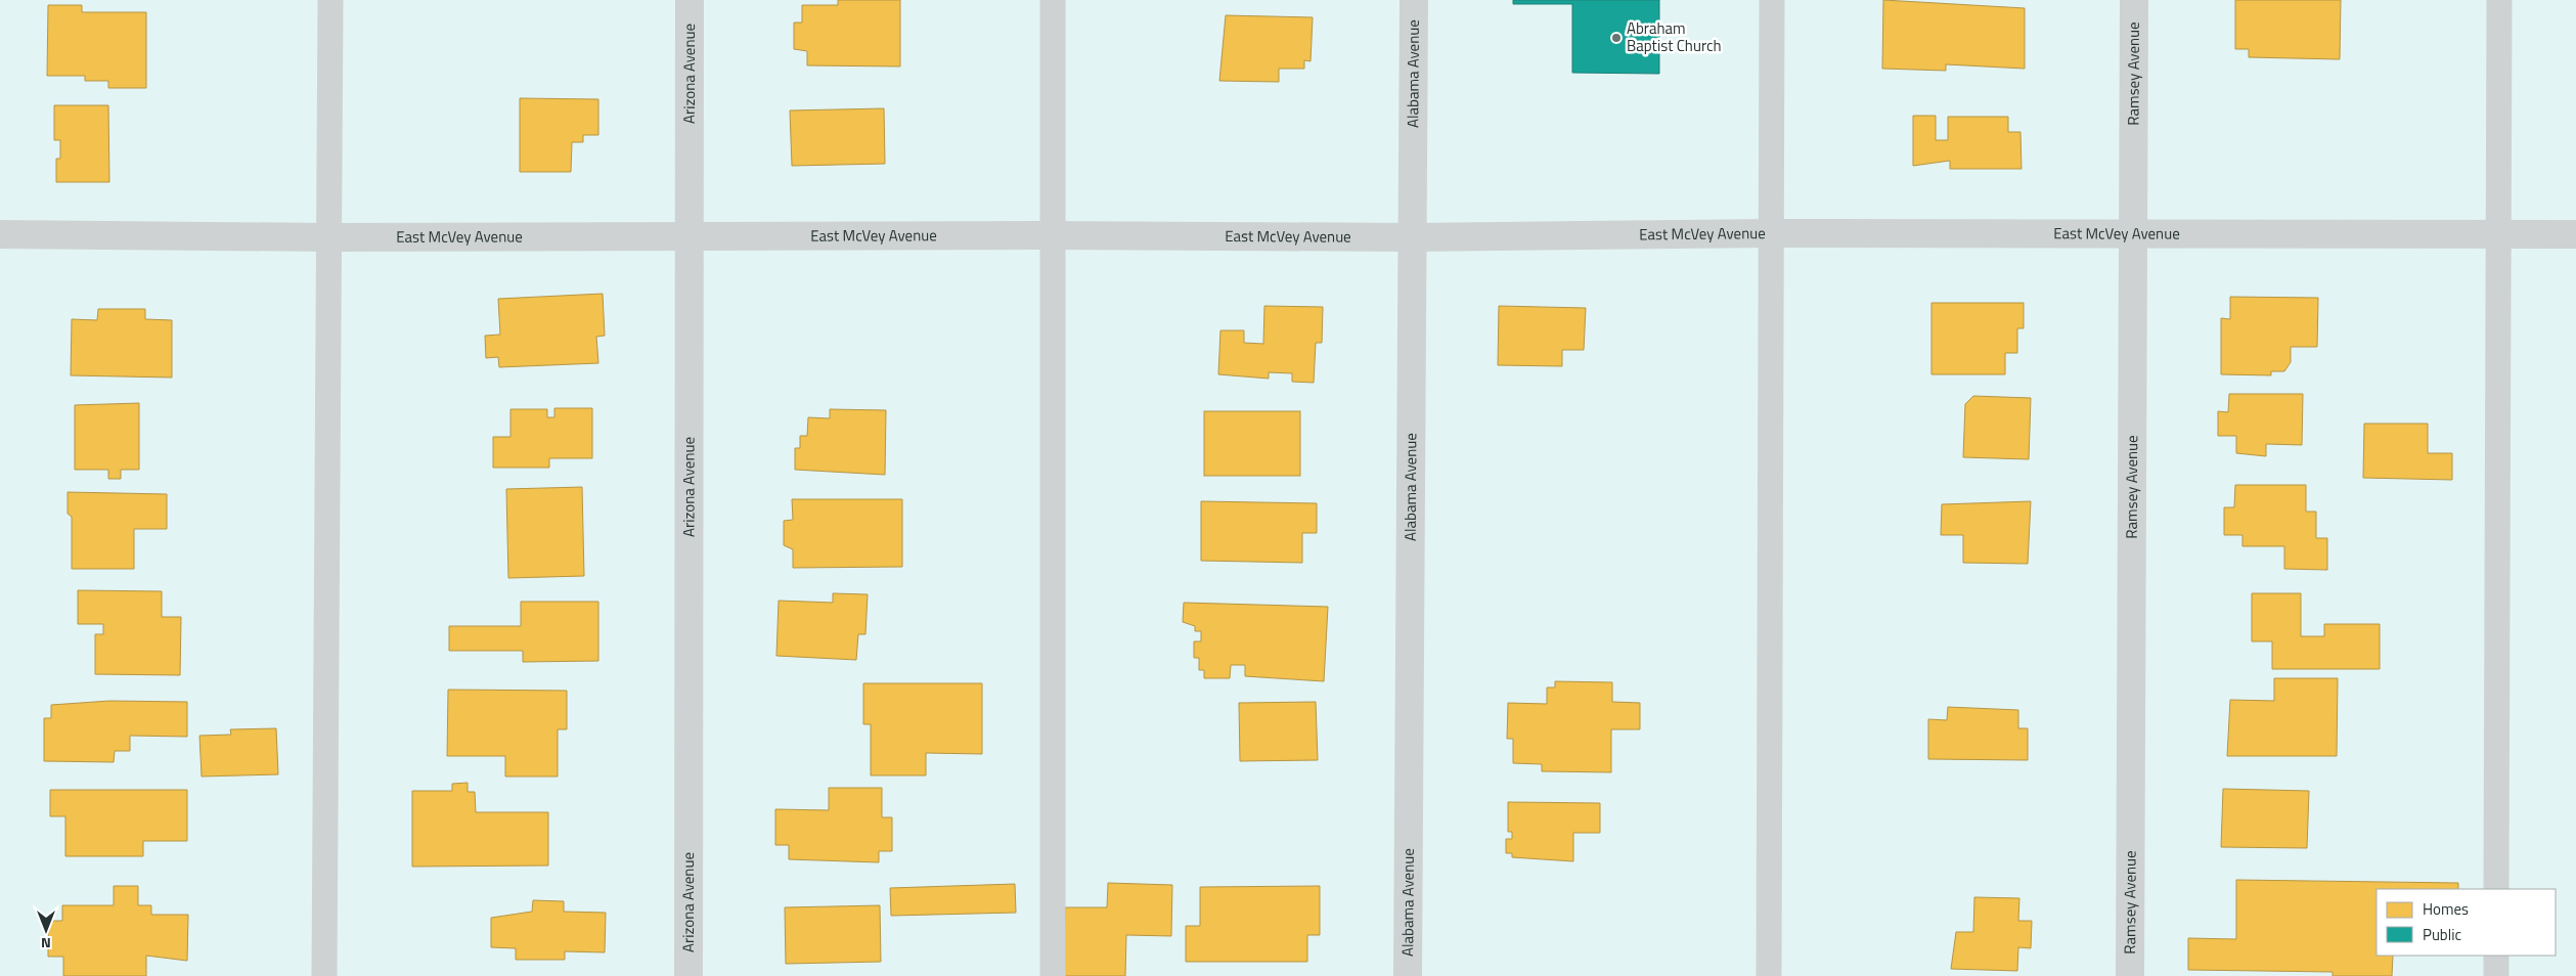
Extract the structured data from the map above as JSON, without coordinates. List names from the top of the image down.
{
  "streets": {
    "street": [
      "Arizona Avenue",
      "Alabama Avenue",
      "Ramsey Avenue",
      "East McVey Avenue"
    ]
  },
  "crossings": [
    ["Arizona Avenue", "East McVey Avenue"],
    ["Alabama Avenue", "East McVey Avenue"],
    ["Ramsey Avenue", "East McVey Avenue"]
  ],
  "places": ["Abraham Baptist Church"],
  "legend": ["Homes", "Public"],
  "north": "bottom"
}
